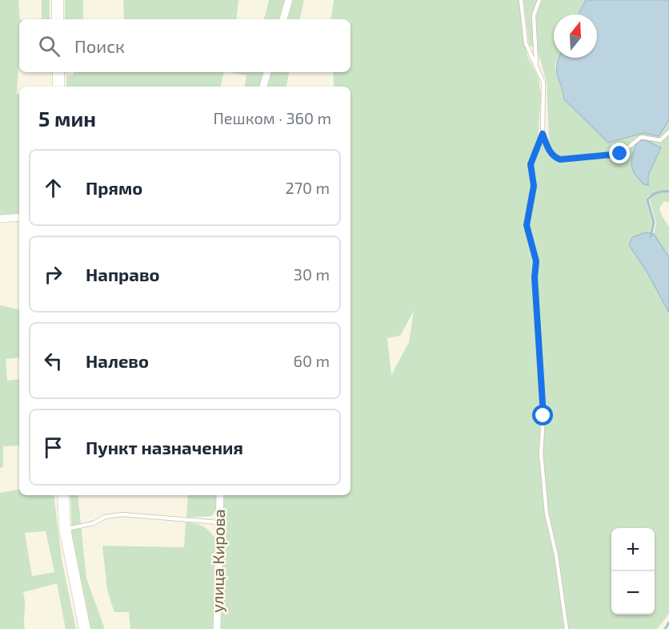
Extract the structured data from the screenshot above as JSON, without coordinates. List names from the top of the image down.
{
  "streets": {
    "street": ["улица Кирова"]
  },
  "north": "top",
  "page": {
    "search": "Поиск",
    "heading": ["5 мин", "Пешком · 360 m"],
    "list": [
      ["Прямо", "270 m"],
      ["Направо", "30 m"],
      ["Налево", "60 m"],
      "Пункт назначения"
    ],
    "map_buttons": ["+", "−"]
  }
}
